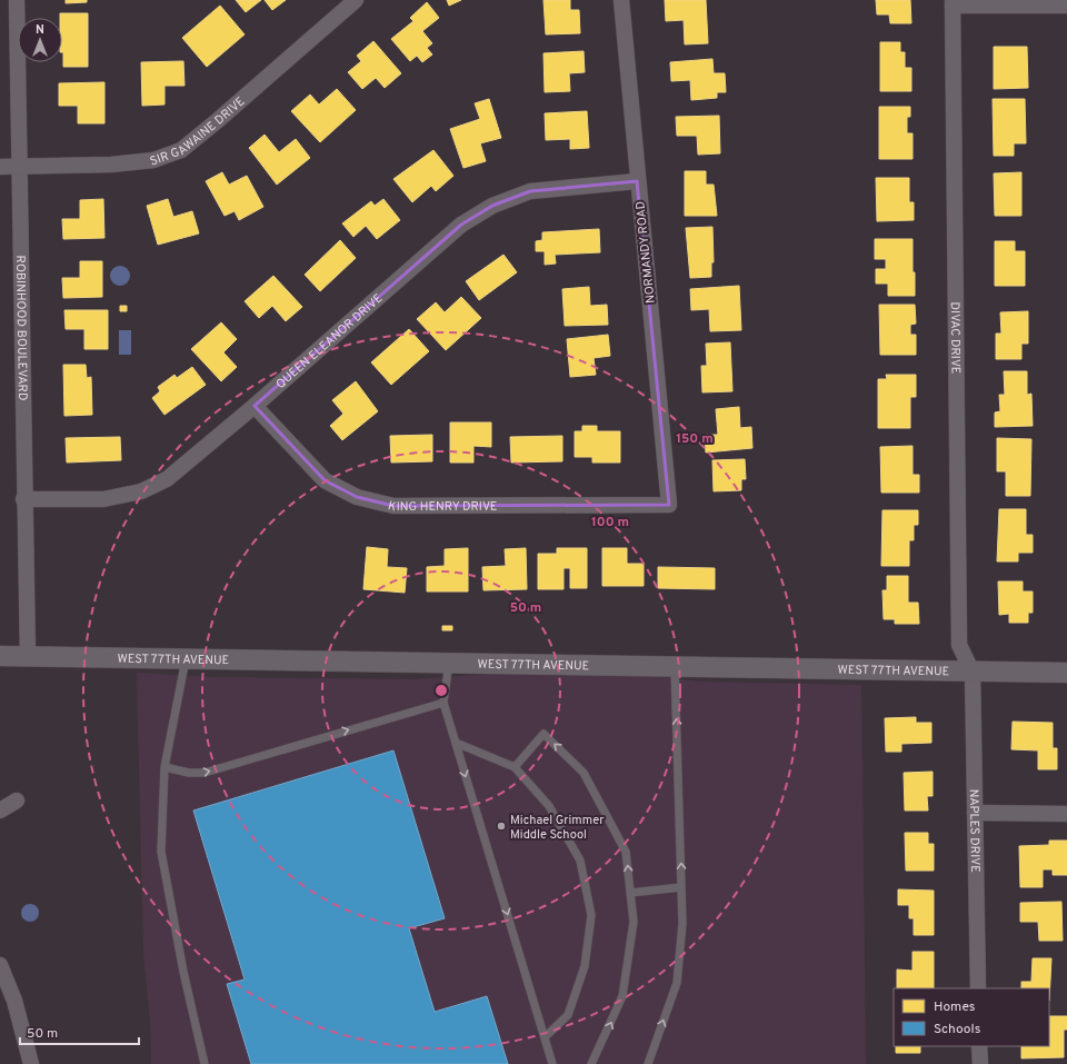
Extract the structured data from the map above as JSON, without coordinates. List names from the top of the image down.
{
  "streets": {
    "street": [
      "SIR GAWAINE DRIVE",
      "NORMANDY ROAD",
      "ROBINHOOD BOULEVARD",
      "DIVAC DRIVE",
      "QUEEN ELEANOR DRIVE",
      "KING HENRY DRIVE",
      "WEST 77TH AVENUE",
      "NAPLES DRIVE"
    ]
  },
  "crossings": [
    ["SIR GAWAINE DRIVE", "ROBINHOOD BOULEVARD"],
    ["NORMANDY ROAD", "QUEEN ELEANOR DRIVE"],
    ["NORMANDY ROAD", "KING HENRY DRIVE"],
    ["ROBINHOOD BOULEVARD", "QUEEN ELEANOR DRIVE"],
    ["ROBINHOOD BOULEVARD", "WEST 77TH AVENUE"],
    ["DIVAC DRIVE", "WEST 77TH AVENUE"],
    ["DIVAC DRIVE", "NAPLES DRIVE"],
    ["QUEEN ELEANOR DRIVE", "KING HENRY DRIVE"],
    ["WEST 77TH AVENUE", "NAPLES DRIVE"]
  ],
  "places": ["Michael Grimmer Middle School"],
  "legend": ["Homes", "Schools"],
  "scale_bar": "50 m",
  "north": "top",
  "rings": ["150 m", "100 m", "50 m"]
}
